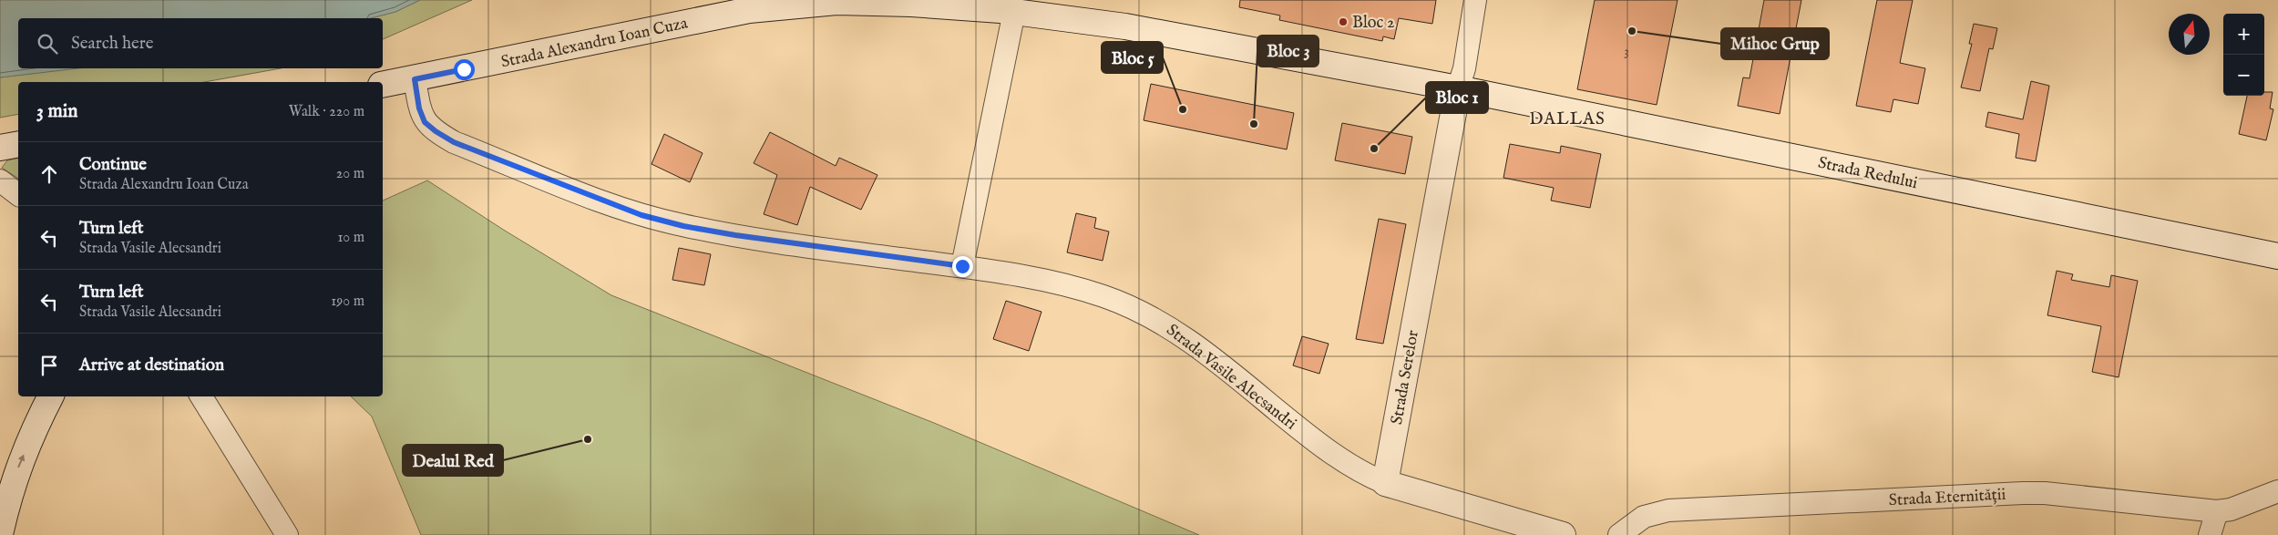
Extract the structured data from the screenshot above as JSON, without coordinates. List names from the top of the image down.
{
  "streets": {
    "main road": ["Strada Alexandru Ioan Cuza", "Strada Redului", "Strada Serelor"],
    "street": ["Strada Vasile Alecsandri", "Strada Eternității"]
  },
  "crossings": [
    ["Strada Alexandru Ioan Cuza", "Strada Redului"],
    ["Strada Alexandru Ioan Cuza", "Strada Vasile Alecsandri"],
    ["Strada Alexandru Ioan Cuza", "Strada Serelor"],
    ["Strada Redului", "Strada Serelor"],
    ["Strada Vasile Alecsandri", "Strada Serelor"]
  ],
  "districts": ["DALLAS"],
  "places": [
    "Bloc 2",
    "Mihoc Grup",
    "Bloc 5",
    "Bloc 3",
    "Bloc 1",
    "Dealul Red"
  ],
  "house_numbers": ["3"],
  "north": "top",
  "page": {
    "map_buttons": ["+", "−"],
    "search": "Search here",
    "heading": ["3 min", "Walk · 220 m"],
    "list": [
      ["Continue", "Strada Alexandru Ioan Cuza", "20 m"],
      ["Turn left", "Strada Vasile Alecsandri", "10 m"],
      ["Turn left", "Strada Vasile Alecsandri", "190 m"],
      "Arrive at destination"
    ]
  }
}
